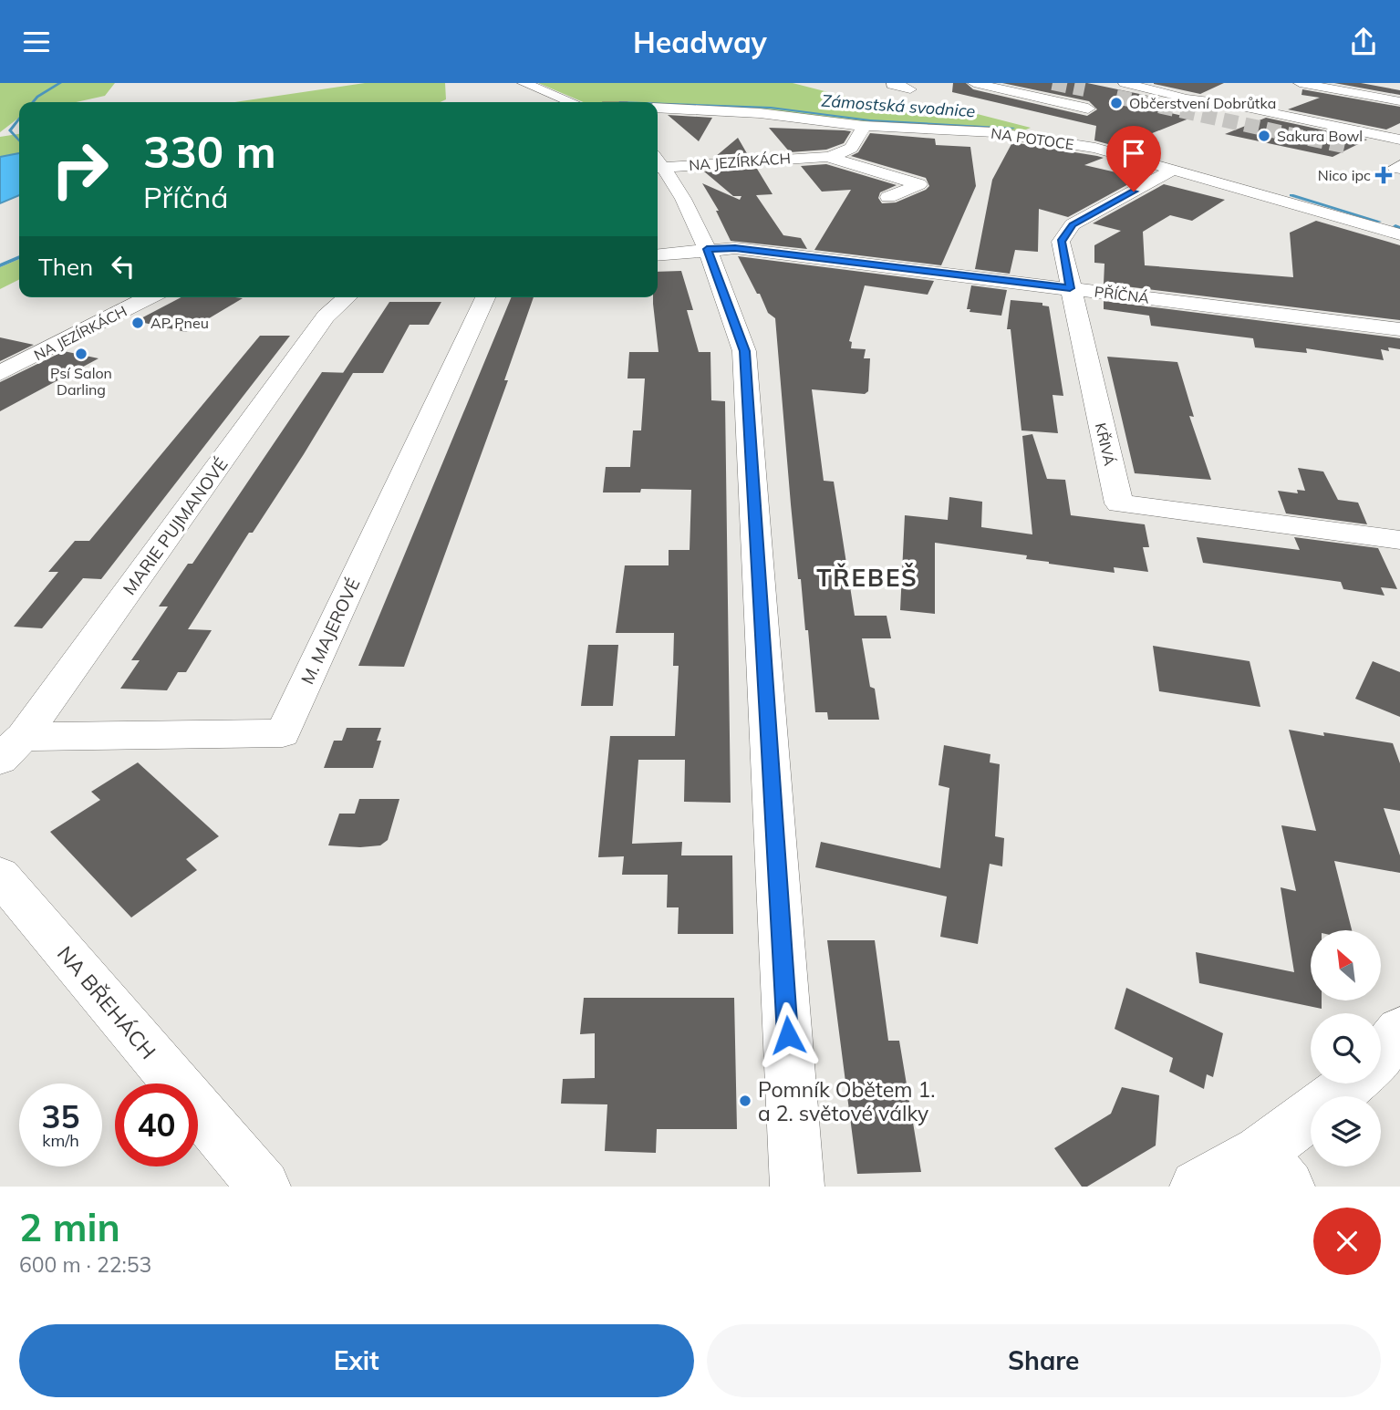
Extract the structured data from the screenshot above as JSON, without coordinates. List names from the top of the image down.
{
  "streets": {
    "street": [
      "NA POTOCE",
      "NA JEZÍRKÁCH",
      "PŘÍČNÁ",
      "KŘIVÁ",
      "MARIE PUJMANOVÉ",
      "M. MAJEROVÉ",
      "NA BŘEHÁCH"
    ]
  },
  "crossings": [
    ["NA POTOCE", "NA JEZÍRKÁCH"],
    ["NA POTOCE", "KŘIVÁ"],
    ["PŘÍČNÁ", "KŘIVÁ"],
    ["MARIE PUJMANOVÉ", "M. MAJEROVÉ"]
  ],
  "districts": ["TŘEBEŠ"],
  "water": ["Zámostská svodnice"],
  "places": {
    "other": [
      "Občerstvení Dobrůtka",
      "Sakura Bowl",
      "AP Pneu",
      "Psí Salon Darling",
      "Pomník Obětem 1. a 2. světové války"
    ],
    "health": ["Nico ipc"]
  },
  "north": "top left",
  "page": {
    "header": "Headway",
    "turn": ["330 m", "Příčná"],
    "then": "Then",
    "speed": "35 km/h",
    "limit": "40",
    "heading": ["2 min", "600 m · 22:53"],
    "buttons": ["Exit", "Share"]
  }
}
